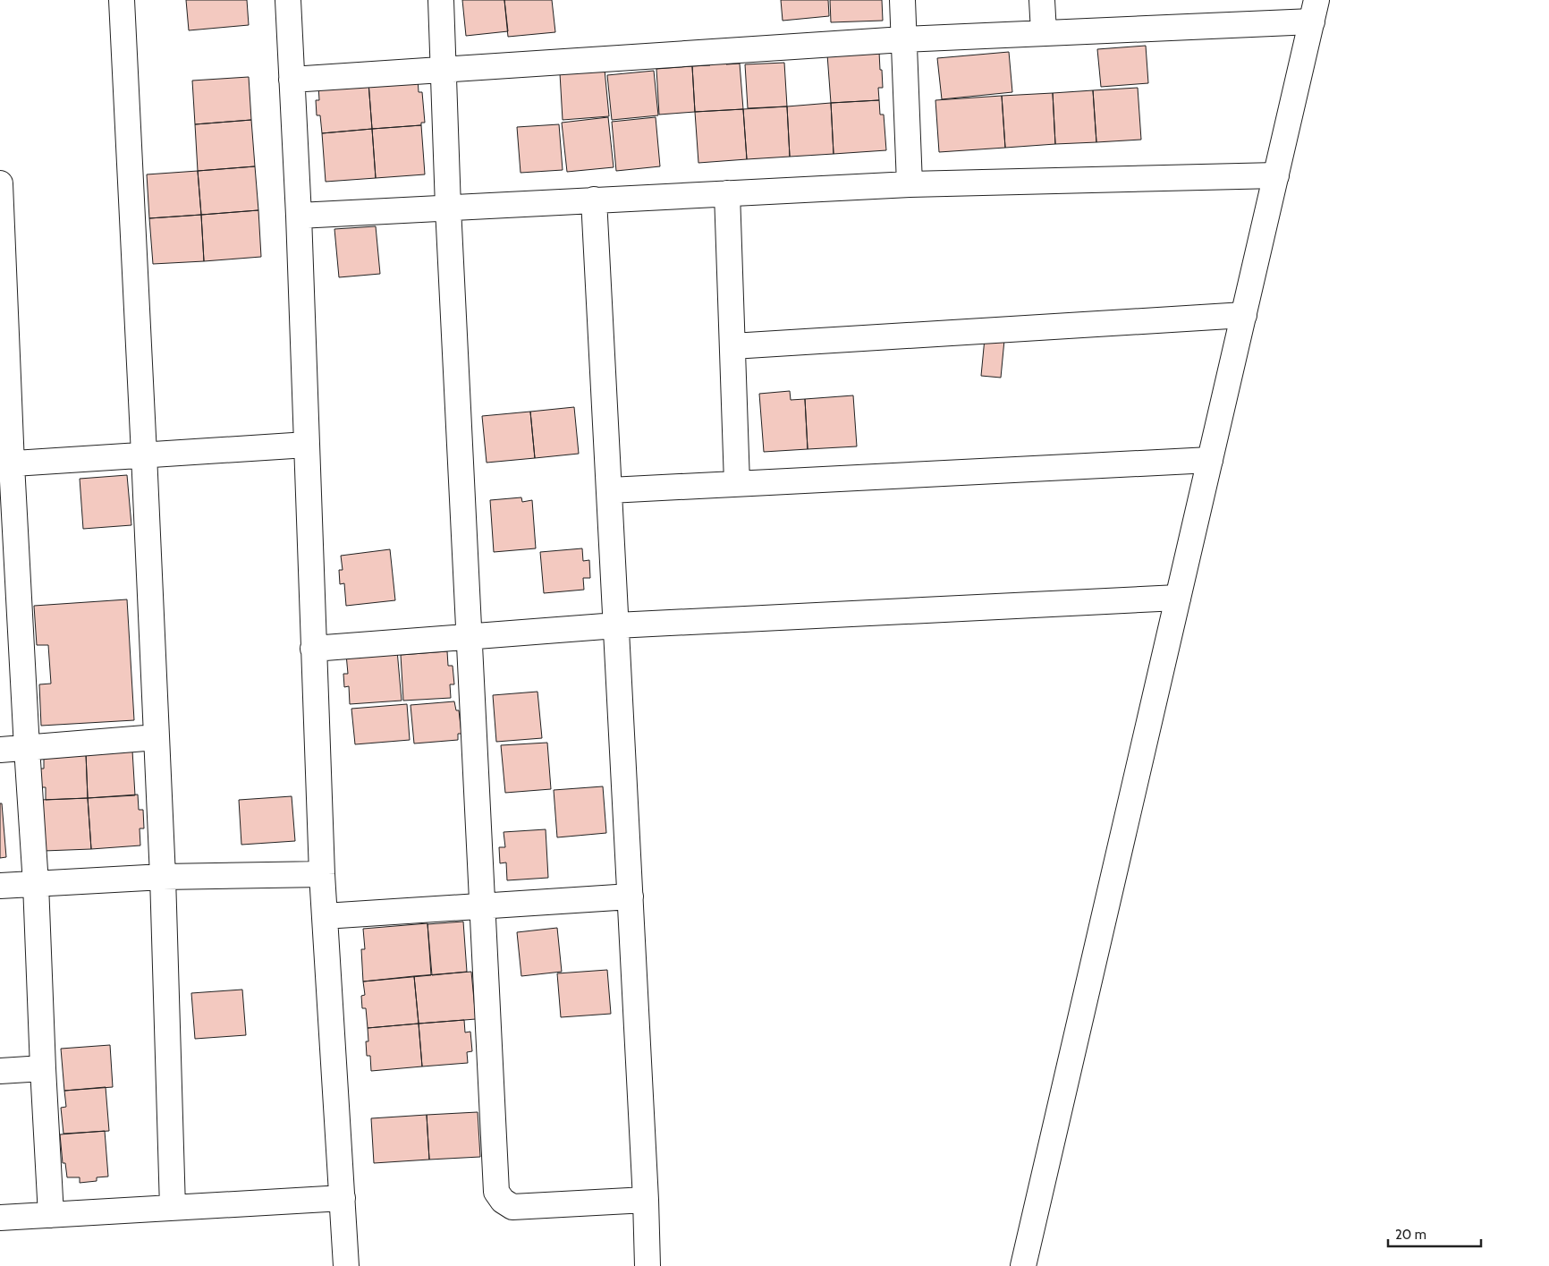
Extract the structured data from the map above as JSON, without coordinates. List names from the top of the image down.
{
  "scale_bar": "20 m"
}
